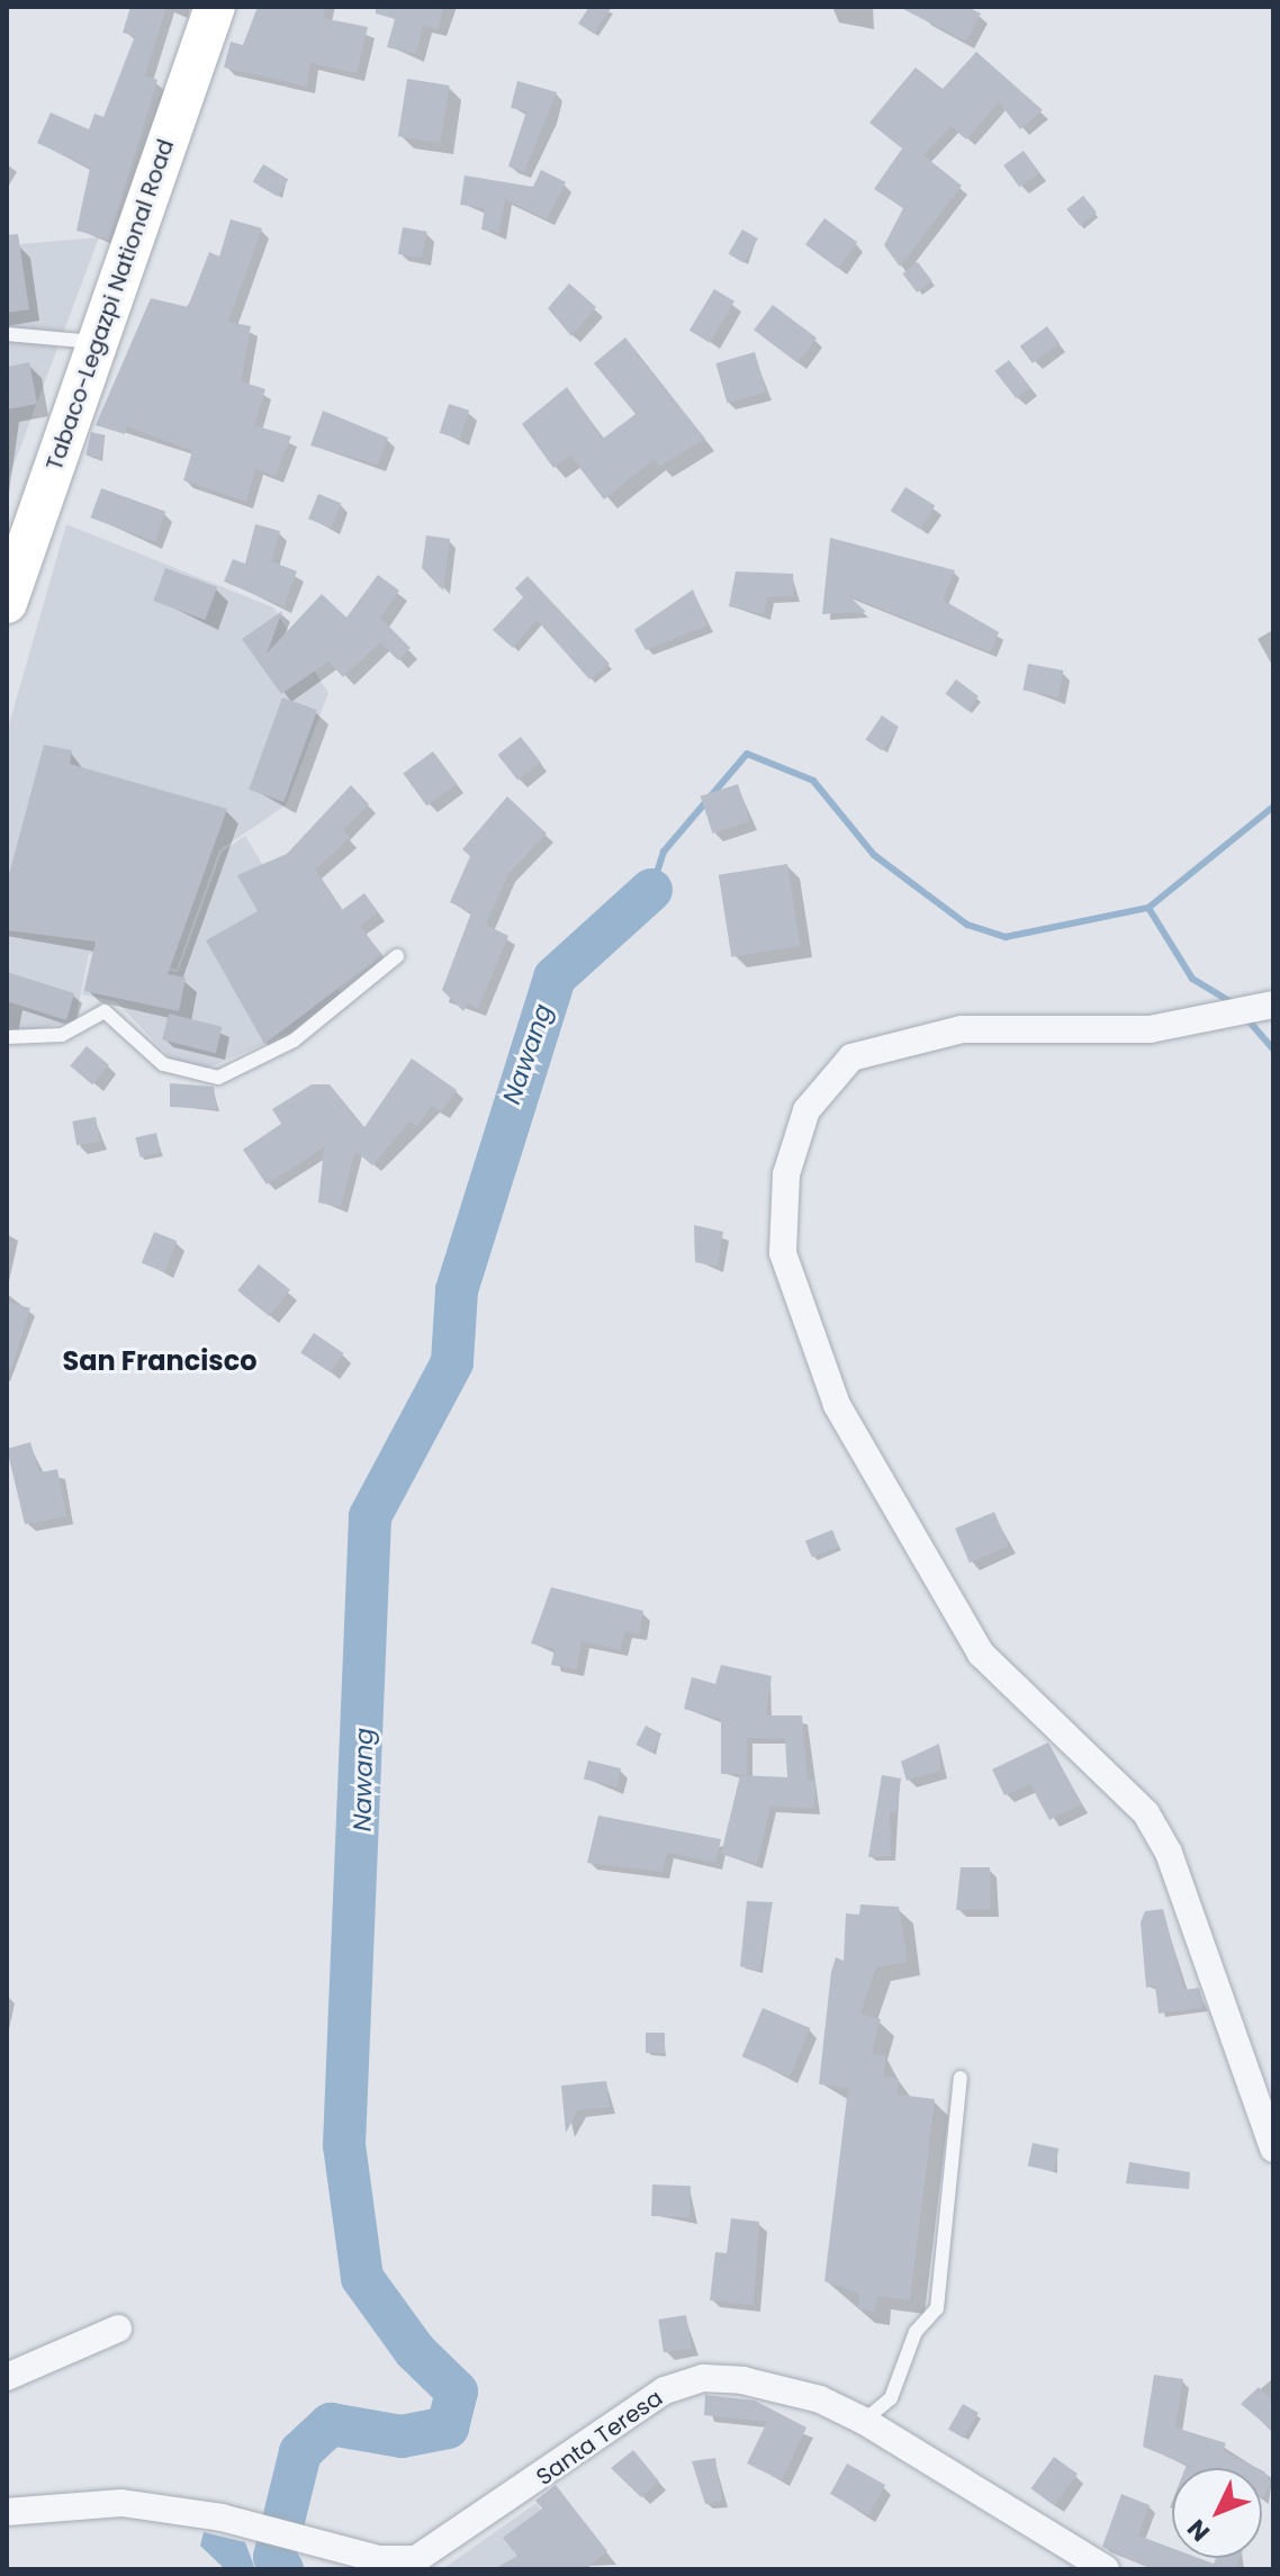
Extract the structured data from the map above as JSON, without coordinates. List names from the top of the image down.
{
  "streets": {
    "main road": ["Tabaco-Legazpi National Road"],
    "street": ["Santa Teresa"]
  },
  "districts": ["San Francisco"],
  "water": ["Nawang"],
  "north": "bottom left"
}
